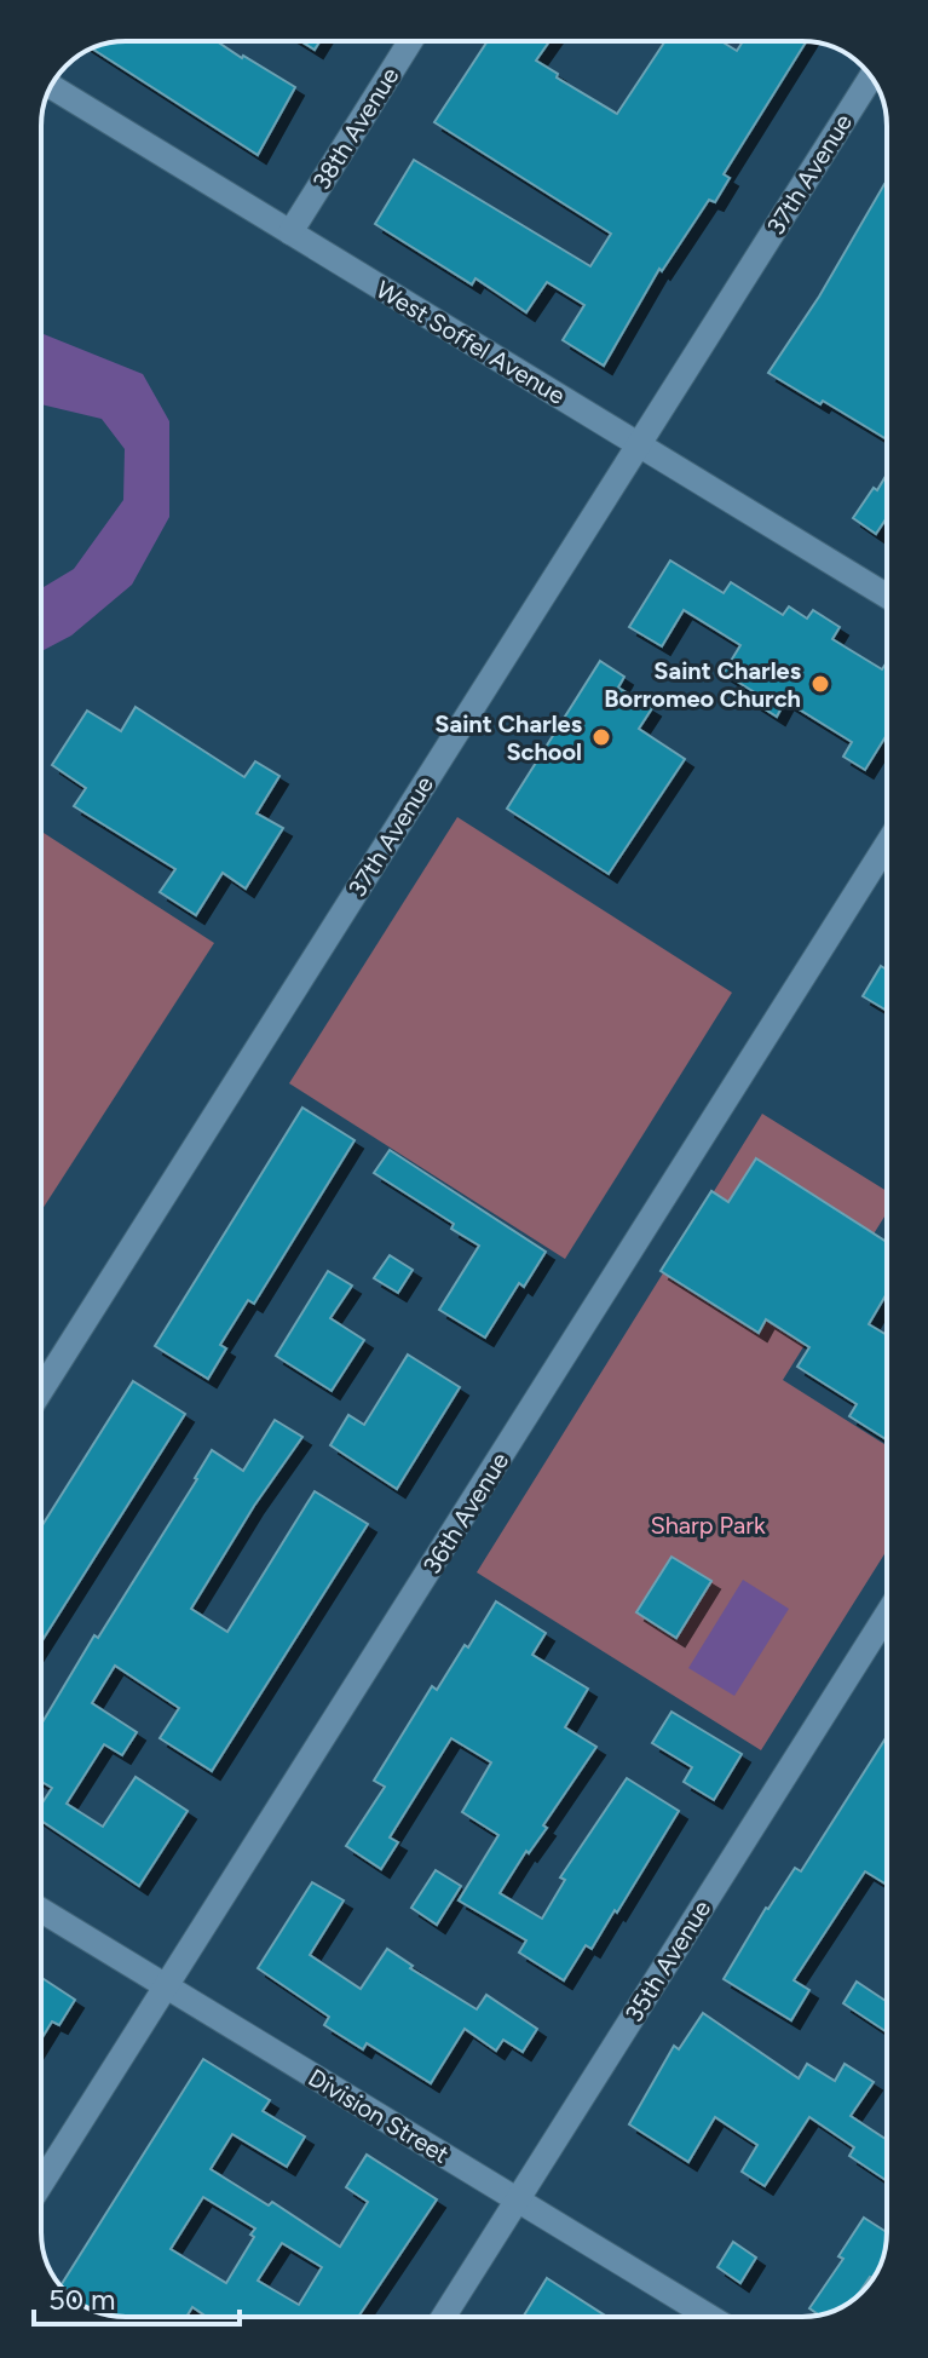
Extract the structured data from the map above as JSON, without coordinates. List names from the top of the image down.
{
  "streets": {
    "street": [
      "38th Avenue",
      "37th Avenue",
      "West Soffel Avenue",
      "36th Avenue",
      "35th Avenue",
      "Division Street"
    ]
  },
  "crossings": [
    ["38th Avenue", "West Soffel Avenue"],
    ["37th Avenue", "West Soffel Avenue"],
    ["36th Avenue", "Division Street"],
    ["35th Avenue", "Division Street"]
  ],
  "parks": ["Sharp Park"],
  "places": ["Saint Charles Borromeo Church", "Saint Charles School"],
  "scale_bar": "50 m"
}
